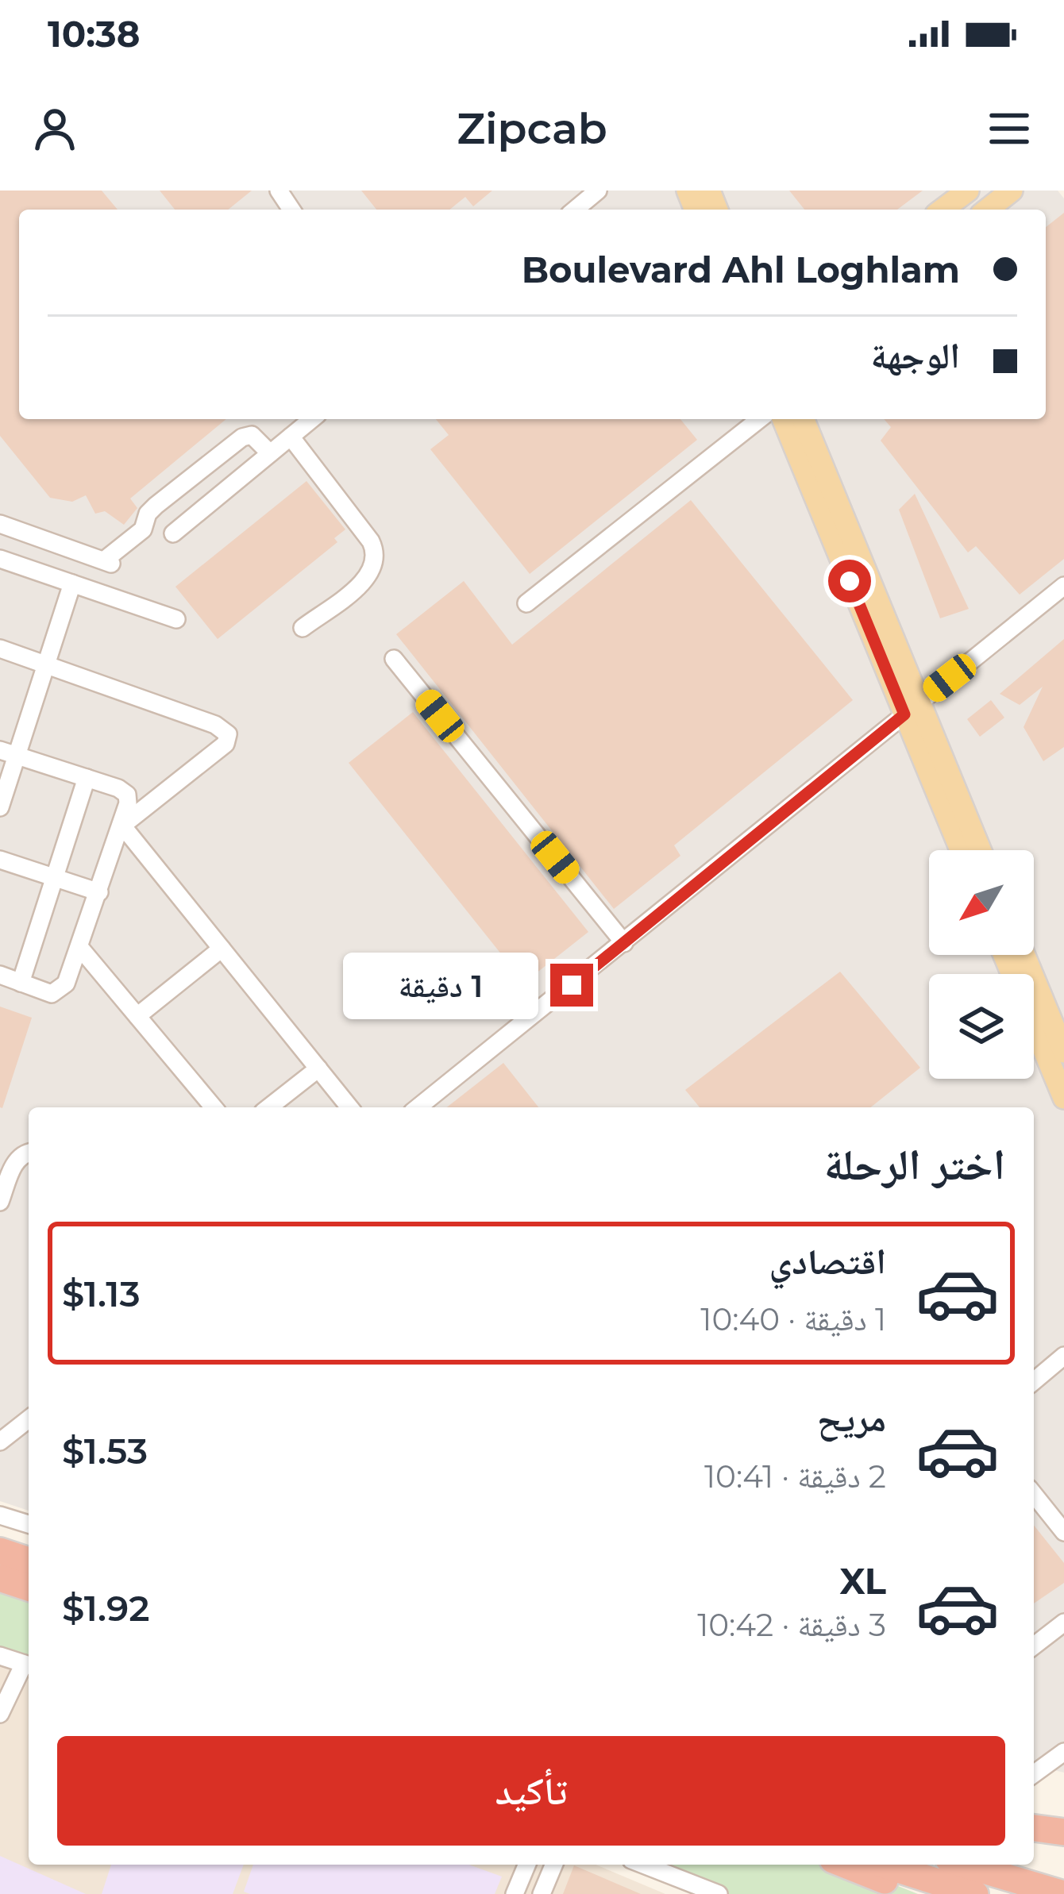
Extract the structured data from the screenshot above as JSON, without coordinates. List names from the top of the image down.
{
  "north": "bottom left",
  "page": {
    "status": "10:38",
    "header": "Zipcab",
    "banner": ["Boulevard Ahl Loghlam", "الوجهة"],
    "bubble": "1 دقيقة",
    "heading": "اختر الرحلة",
    "list": [
      {
        "name": "اقتصادي",
        "note": "1 دقيقة · 10:40",
        "value": "$1.13"
      },
      {
        "name": "مريح",
        "note": "2 دقيقة · 10:41",
        "value": "$1.53"
      },
      {
        "name": "XL",
        "note": "3 دقيقة · 10:42",
        "value": "$1.92"
      }
    ],
    "buttons": "تأكيد"
  }
}
